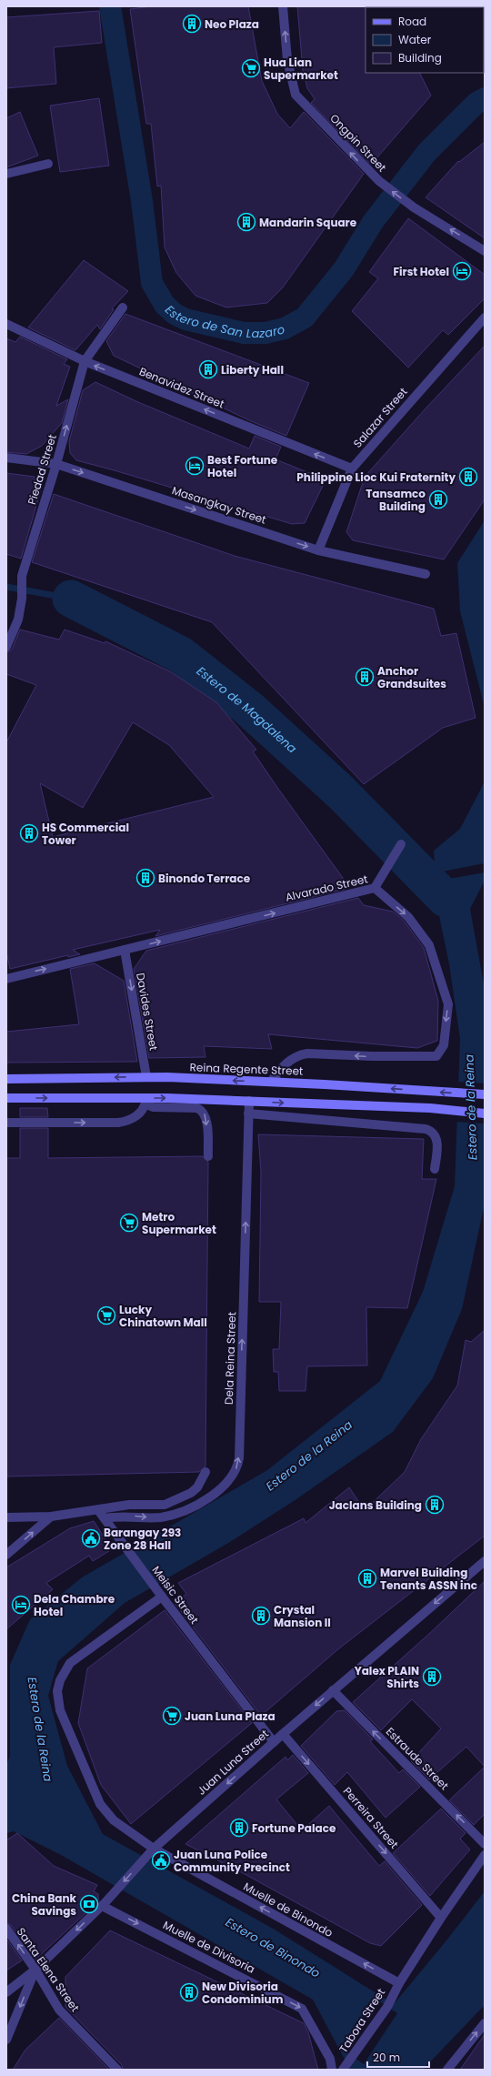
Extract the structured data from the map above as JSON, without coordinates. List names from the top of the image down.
{
  "streets": {
    "main road": ["Reina Regente Street"],
    "street": [
      "Ongpin Street",
      "Benavidez Street",
      "Salazar Street",
      "Piedad Street",
      "Masangkay Street",
      "Alvarado Street",
      "Davides Street",
      "Dela Reina Street",
      "Meisic Street",
      "Estraude Street",
      "Juan Luna Street",
      "Perreira Street",
      "Muelle de Binondo",
      "Muelle de Divisoria",
      "Santa Elena Street",
      "Tabora Street"
    ]
  },
  "crossings": [
    ["Benavidez Street", "Salazar Street"],
    ["Benavidez Street", "Piedad Street"],
    ["Salazar Street", "Masangkay Street"],
    ["Piedad Street", "Masangkay Street"],
    ["Alvarado Street", "Davides Street"],
    ["Alvarado Street", "Reina Regente Street"],
    ["Davides Street", "Reina Regente Street"],
    ["Dela Reina Street", "Meisic Street"],
    ["Meisic Street", "Juan Luna Street"],
    ["Meisic Street", "Muelle de Binondo"],
    ["Estraude Street", "Juan Luna Street"],
    ["Juan Luna Street", "Perreira Street"],
    ["Juan Luna Street", "Muelle de Binondo"],
    ["Juan Luna Street", "Muelle de Divisoria"],
    ["Juan Luna Street", "Santa Elena Street"],
    ["Muelle de Binondo", "Tabora Street"]
  ],
  "one_way": [
    "Ongpin Street",
    "Benavidez Street",
    "Masangkay Street",
    "Davides Street",
    "Dela Reina Street",
    "Estraude Street",
    "Juan Luna Street",
    "Perreira Street",
    "Muelle de Binondo",
    "Muelle de Divisoria"
  ],
  "water": [
    "Estero de San Lazaro",
    "Estero de Magdalena",
    "Estero de la Reina",
    "Estero de Binondo"
  ],
  "places": {
    "building": [
      "Neo Plaza",
      "Mandarin Square",
      "Liberty Hall",
      "Philippine Lioc Kui Fraternity",
      "Tansamco Building",
      "Anchor Grandsuites",
      "HS Commercial Tower",
      "Binondo Terrace",
      "Jaclans Building",
      "Marvel Building Tenants ASSN inc",
      "Crystal Mansion II",
      "Yalex PLAIN Shirts",
      "Fortune Palace",
      "New Divisoria Condominium"
    ],
    "supermarket": [
      "Hua Lian Supermarket",
      "Metro Supermarket",
      "Lucky Chinatown Mall",
      "Juan Luna Plaza"
    ],
    "hotel": ["First Hotel", "Best Fortune Hotel", "Dela Chambre Hotel"],
    "public building": ["Barangay 293 Zone 28 Hall", "Juan Luna Police Community Precinct"],
    "bank": ["China Bank Savings"]
  },
  "legend": ["Road", "Water", "Building"],
  "scale_bar": "20 m"
}
